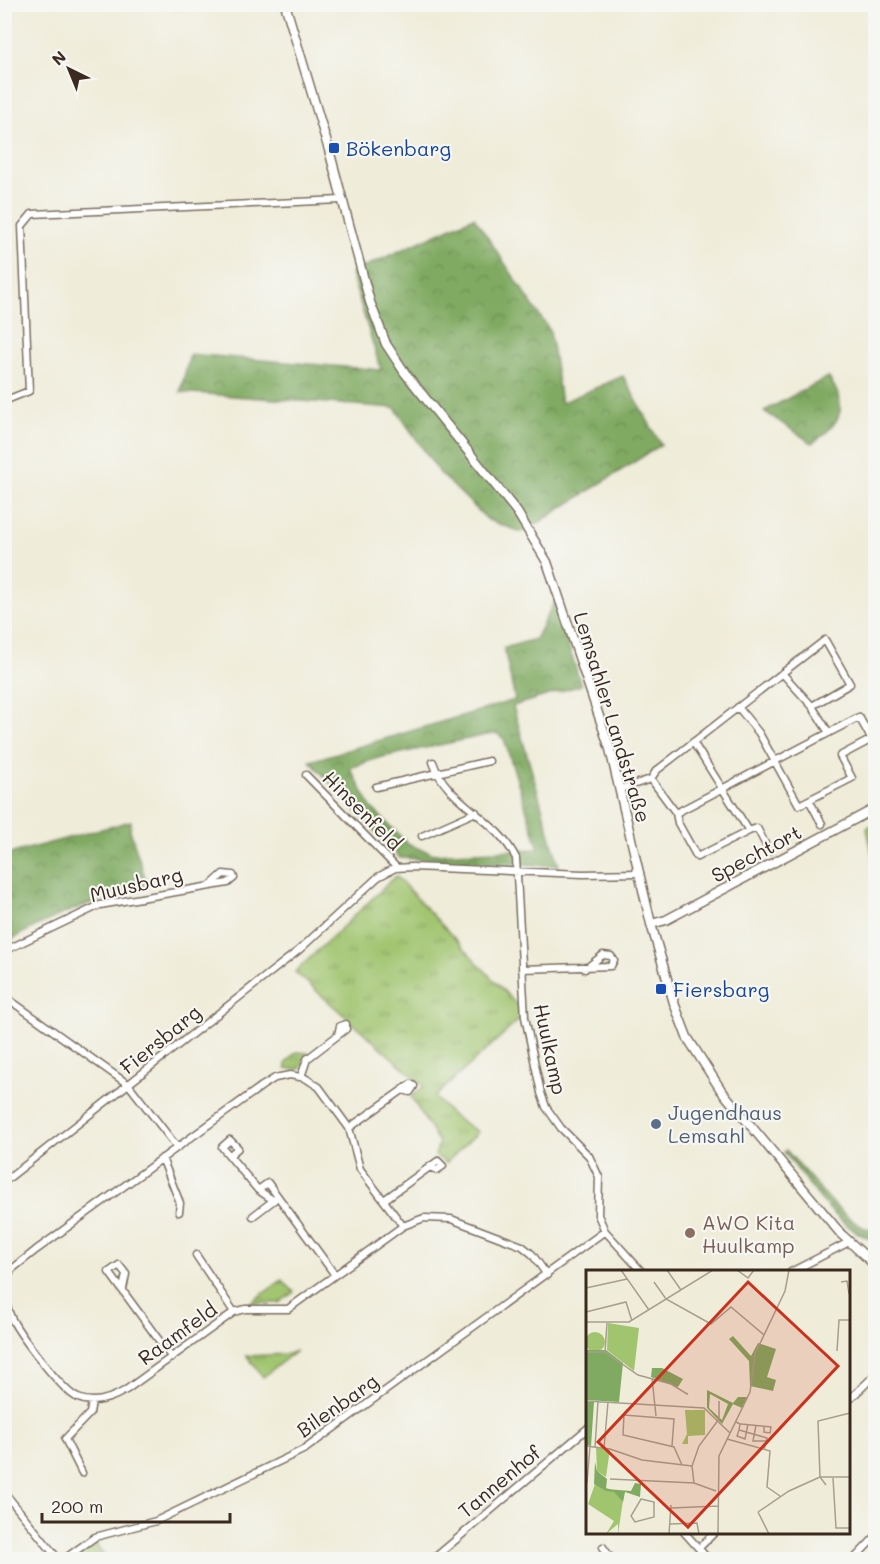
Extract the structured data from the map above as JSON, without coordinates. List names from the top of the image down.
{
  "streets": {
    "main road": ["Lemsahler Landstraße", "Spechtort"],
    "street": [
      "Hinsenfeld",
      "Muusbarg",
      "Fiersbarg",
      "Huulkamp",
      "Raamfeld",
      "Bilenbarg",
      "Tannenhof"
    ]
  },
  "crossings": [
    ["Lemsahler Landstraße", "Spechtort"],
    ["Hinsenfeld", "Fiersbarg"],
    ["Huulkamp", "Bilenbarg"],
    ["Raamfeld", "Bilenbarg"]
  ],
  "places": {
    "transit": ["Bökenbarg", "Fiersbarg"],
    "other": ["Jugendhaus Lemsahl", "AWO Kita Huulkamp"]
  },
  "scale_bar": "200 m",
  "north": "top left"
}
